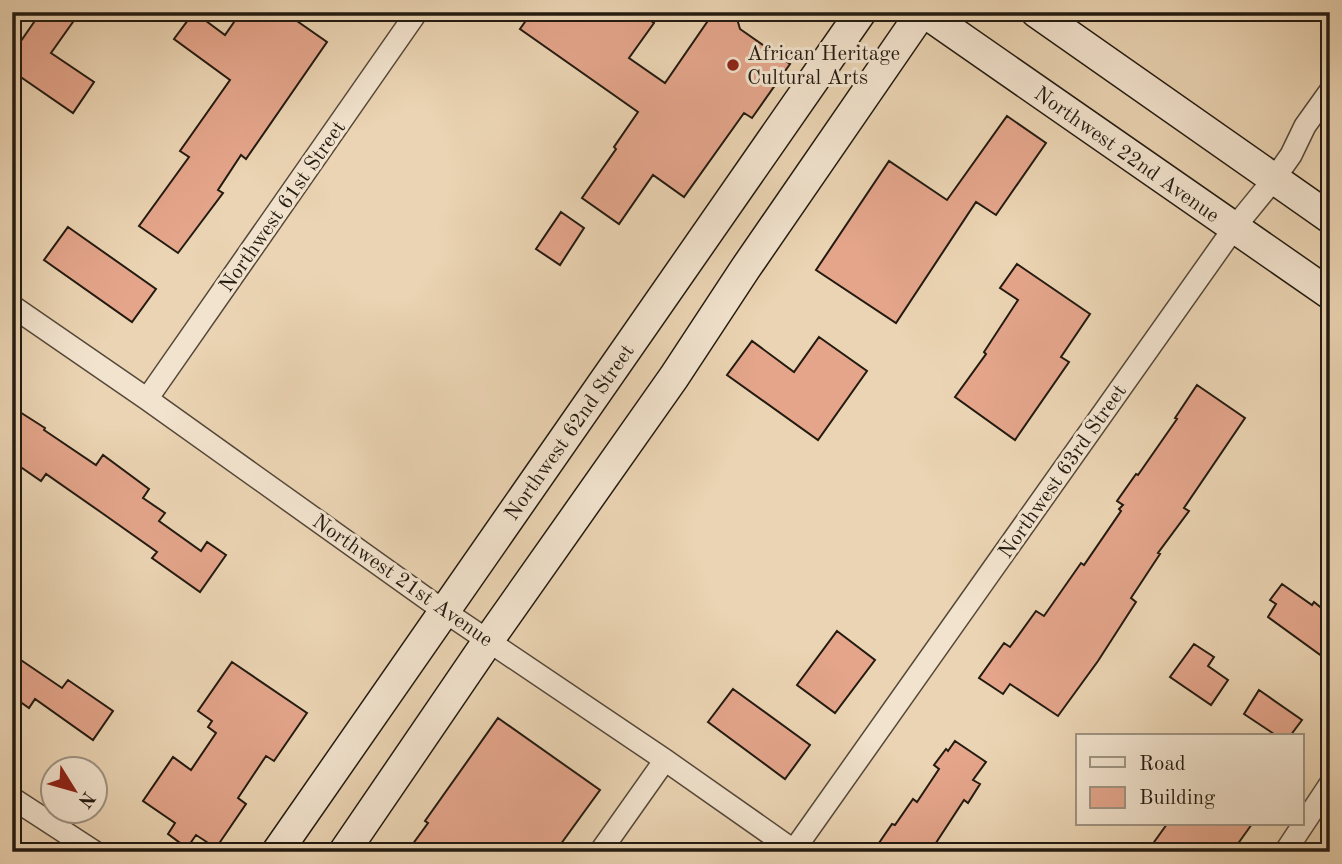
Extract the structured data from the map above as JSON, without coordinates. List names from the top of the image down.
{
  "streets": {
    "main road": ["Northwest 22nd Avenue", "Northwest 62nd Street"],
    "street": ["Northwest 61st Street", "Northwest 63rd Street", "Northwest 21st Avenue"]
  },
  "crossings": [
    ["Northwest 22nd Avenue", "Northwest 63rd Street"],
    ["Northwest 61st Street", "Northwest 21st Avenue"],
    ["Northwest 62nd Street", "Northwest 21st Avenue"],
    ["Northwest 63rd Street", "Northwest 21st Avenue"]
  ],
  "places": ["African Heritage Cultural Arts"],
  "legend": ["Road", "Building"],
  "north": "bottom right"
}
